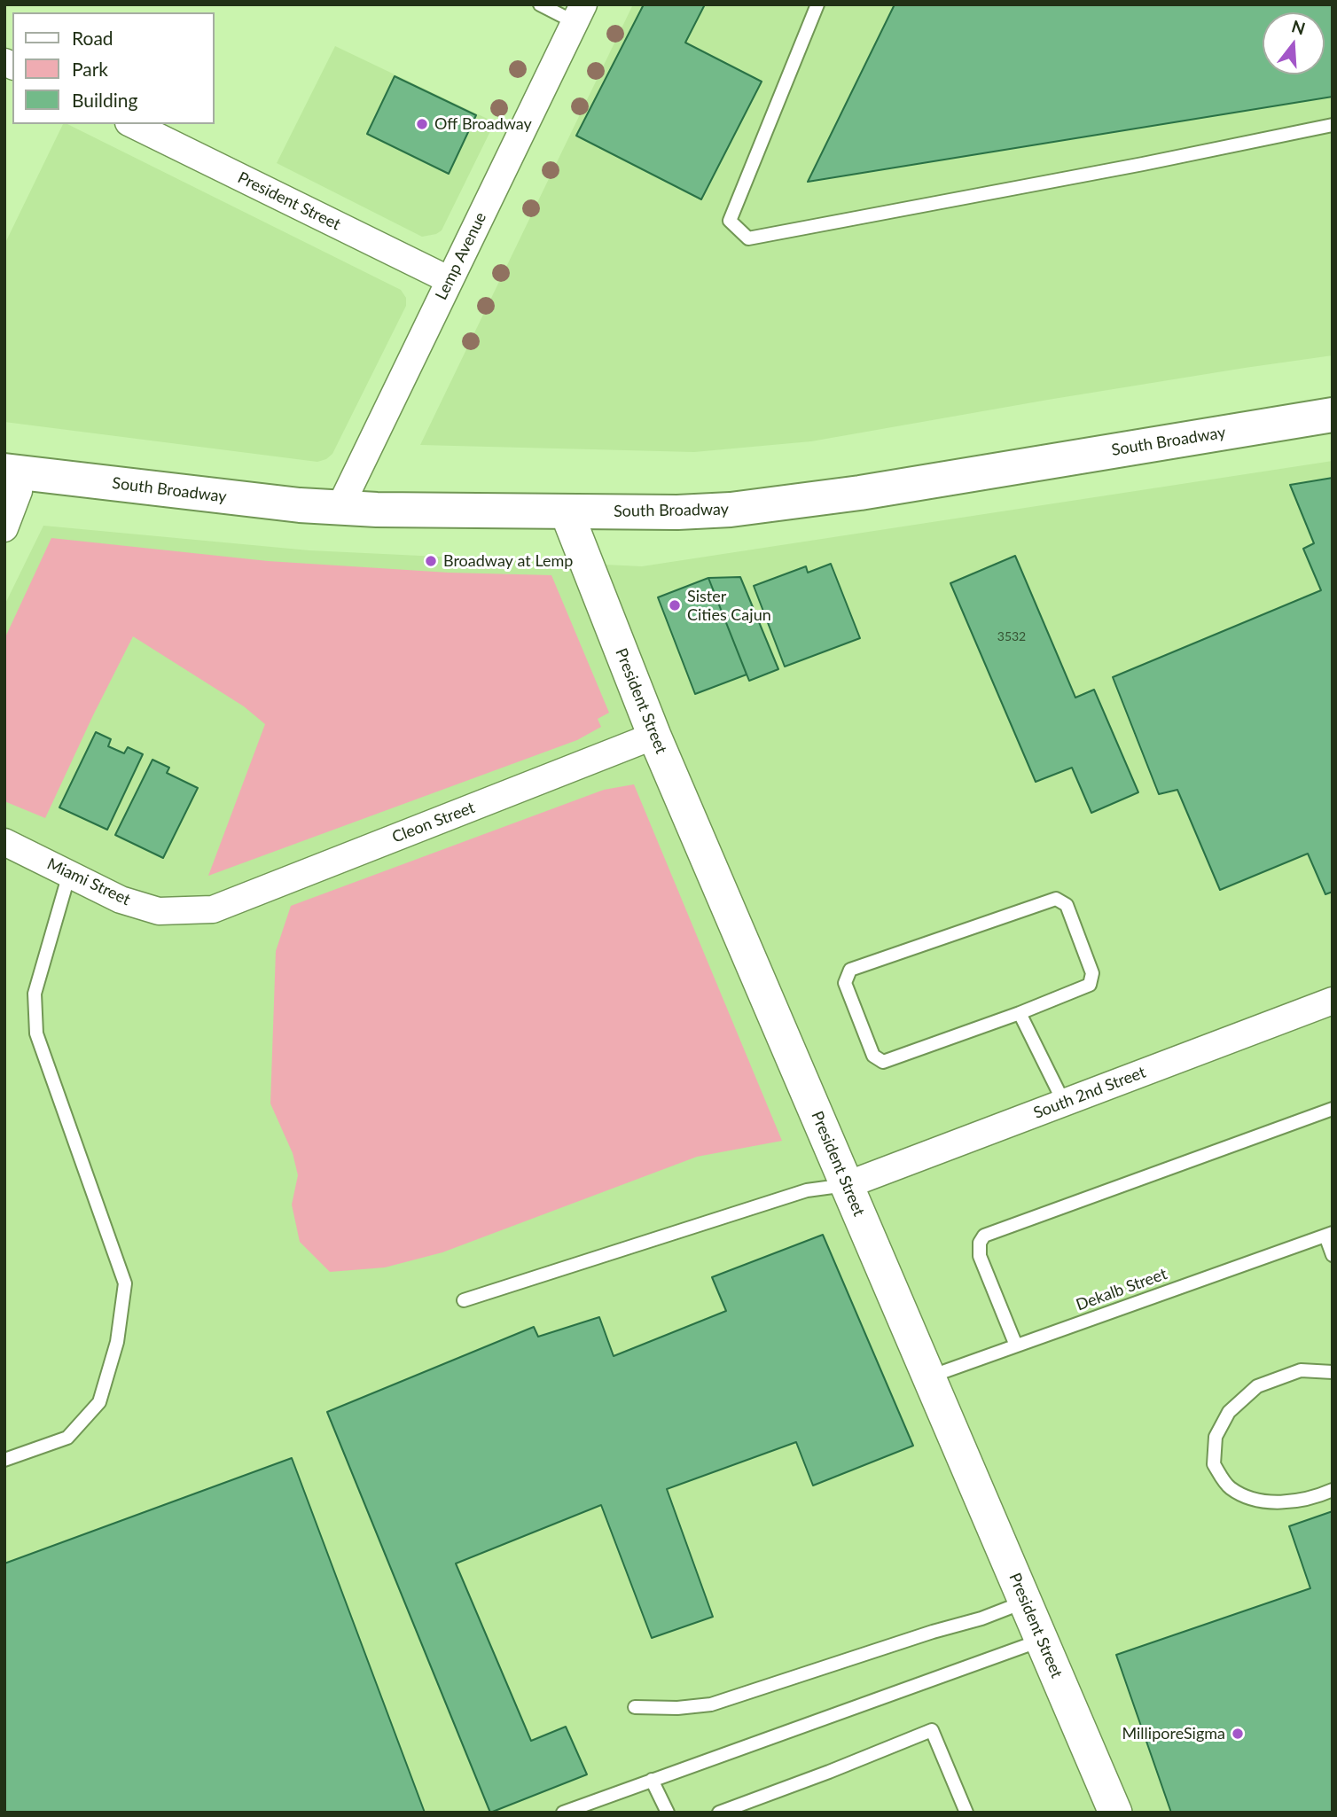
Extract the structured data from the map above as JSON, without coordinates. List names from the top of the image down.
{
  "streets": {
    "main road": ["South Broadway"],
    "street": [
      "President Street",
      "Lemp Avenue",
      "Cleon Street",
      "Miami Street",
      "South 2nd Street"
    ],
    "lane": ["Dekalb Street"]
  },
  "crossings": [
    ["President Street", "Lemp Avenue"],
    ["President Street", "South Broadway"],
    ["President Street", "Cleon Street"],
    ["President Street", "South 2nd Street"],
    ["President Street", "Dekalb Street"],
    ["Lemp Avenue", "South Broadway"],
    ["Cleon Street", "Miami Street"]
  ],
  "places": [
    "Off Broadway",
    "Broadway at Lemp",
    "Sister Cities Cajun",
    "MilliporeSigma"
  ],
  "house_numbers": ["3532"],
  "legend": ["Road", "Park", "Building"],
  "north": "top"
}
